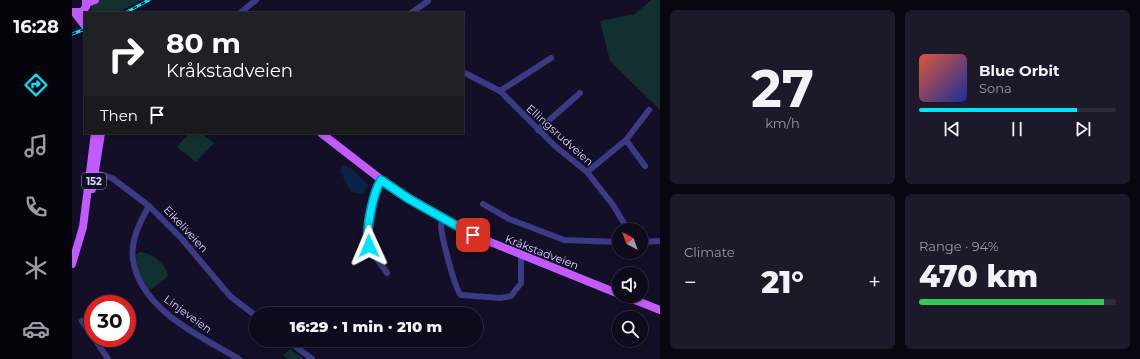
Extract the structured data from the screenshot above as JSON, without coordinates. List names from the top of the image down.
{
  "streets": {
    "main road": ["152", "Kråkstadveien"],
    "street": ["Ellingsrudveien", "Eikeliveien", "Linjeveien"]
  },
  "crossings": [
    ["152", "Eikeliveien"],
    ["Eikeliveien", "Linjeveien"]
  ],
  "north": "top left",
  "page": {
    "tabs": "16:28",
    "tile": [
      ["27", "km/h"],
      "Climate",
      ["Range · 94%", "470 km"]
    ],
    "turn": ["80 m", "Kråkstadveien"],
    "song": ["Blue Orbit", "Sona"],
    "then": "Then",
    "heat": ["−", "21°", "+"],
    "limit": "30",
    "trip": "16:29 · 1 min · 210 m"
  }
}
